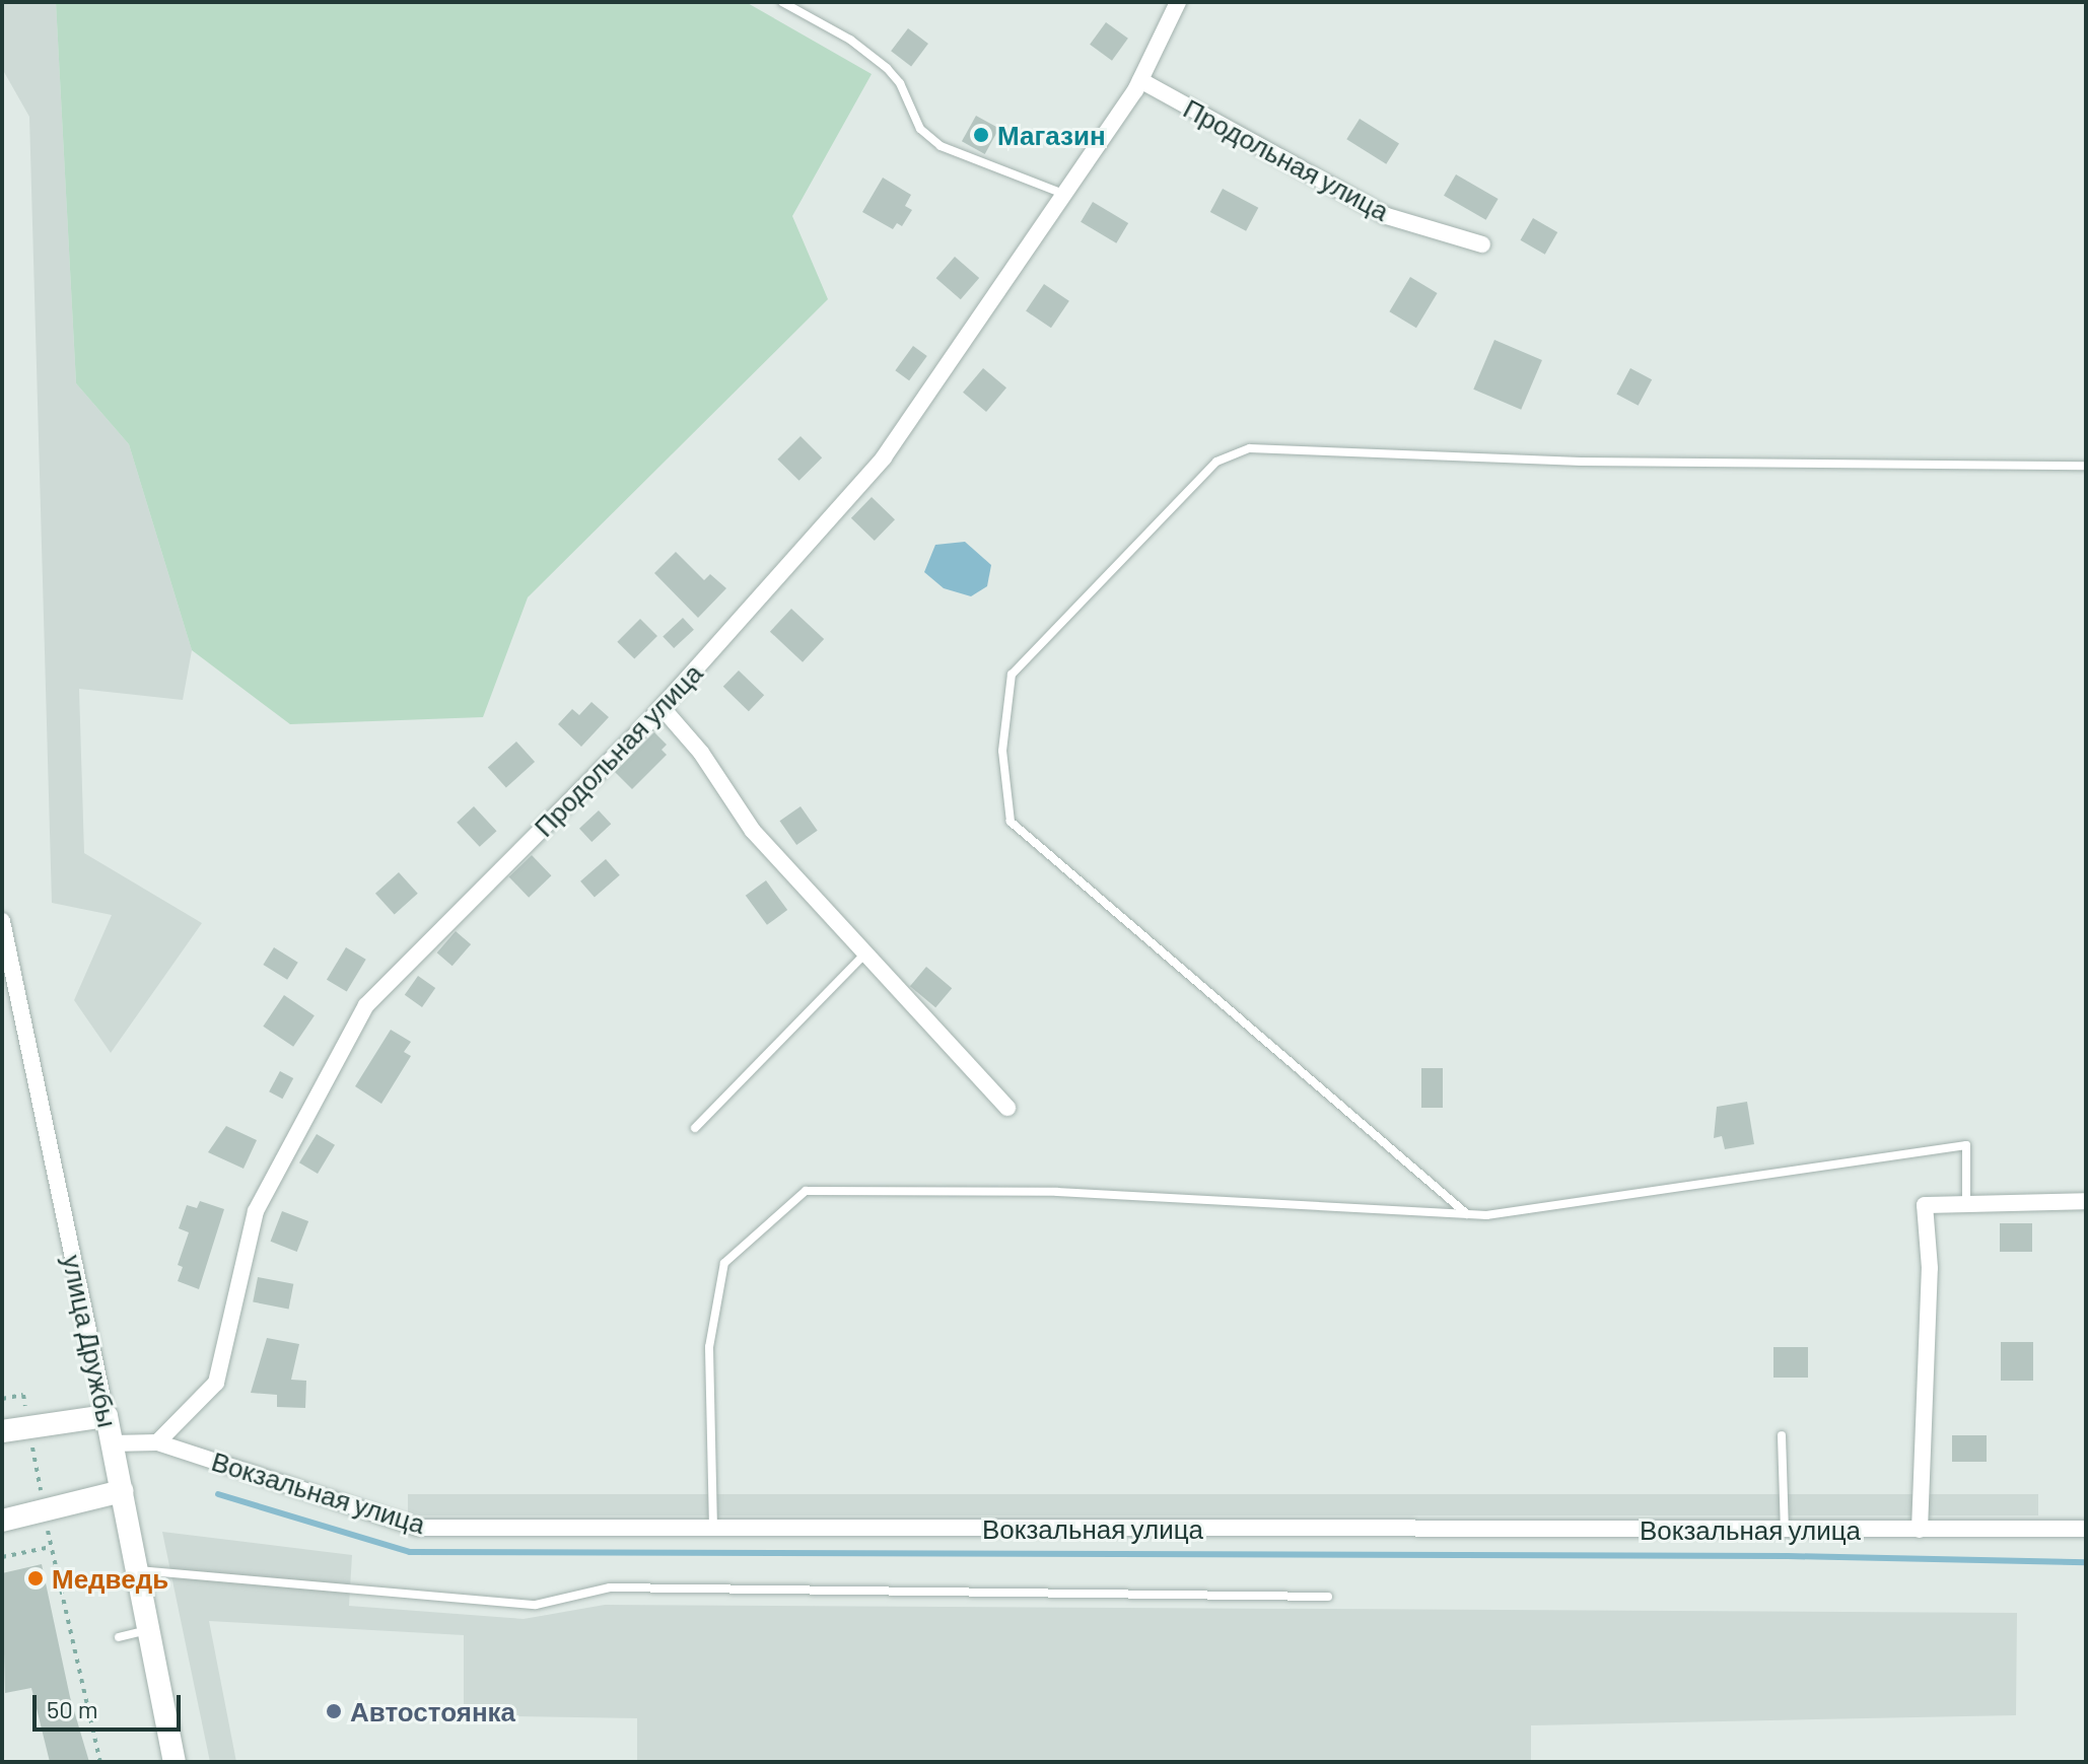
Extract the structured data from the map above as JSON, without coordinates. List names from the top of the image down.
{
  "streets": {
    "street": ["Продольная улица", "улица Дружбы", "Вокзальная улица"]
  },
  "crossings": [
    ["Продольная улица", "Вокзальная улица"],
    ["улица Дружбы", "Вокзальная улица"]
  ],
  "places": ["Магазин", "Медведь", "Автостоянка"],
  "scale_bar": "50 m"
}
